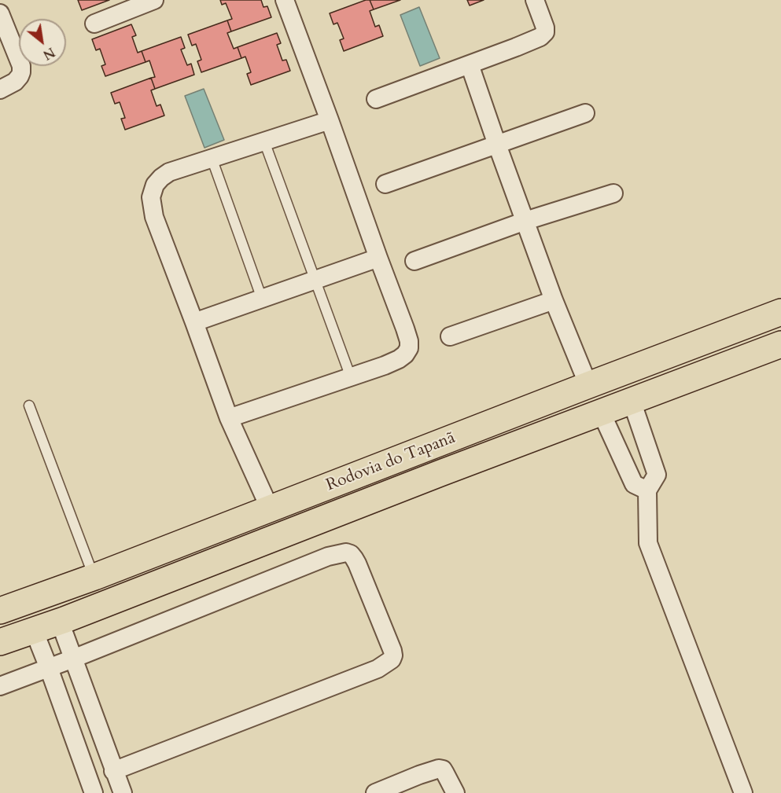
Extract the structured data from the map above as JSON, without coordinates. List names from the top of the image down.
{
  "streets": {
    "main road": ["Rodovia do Tapanã"]
  },
  "north": "bottom right"
}
